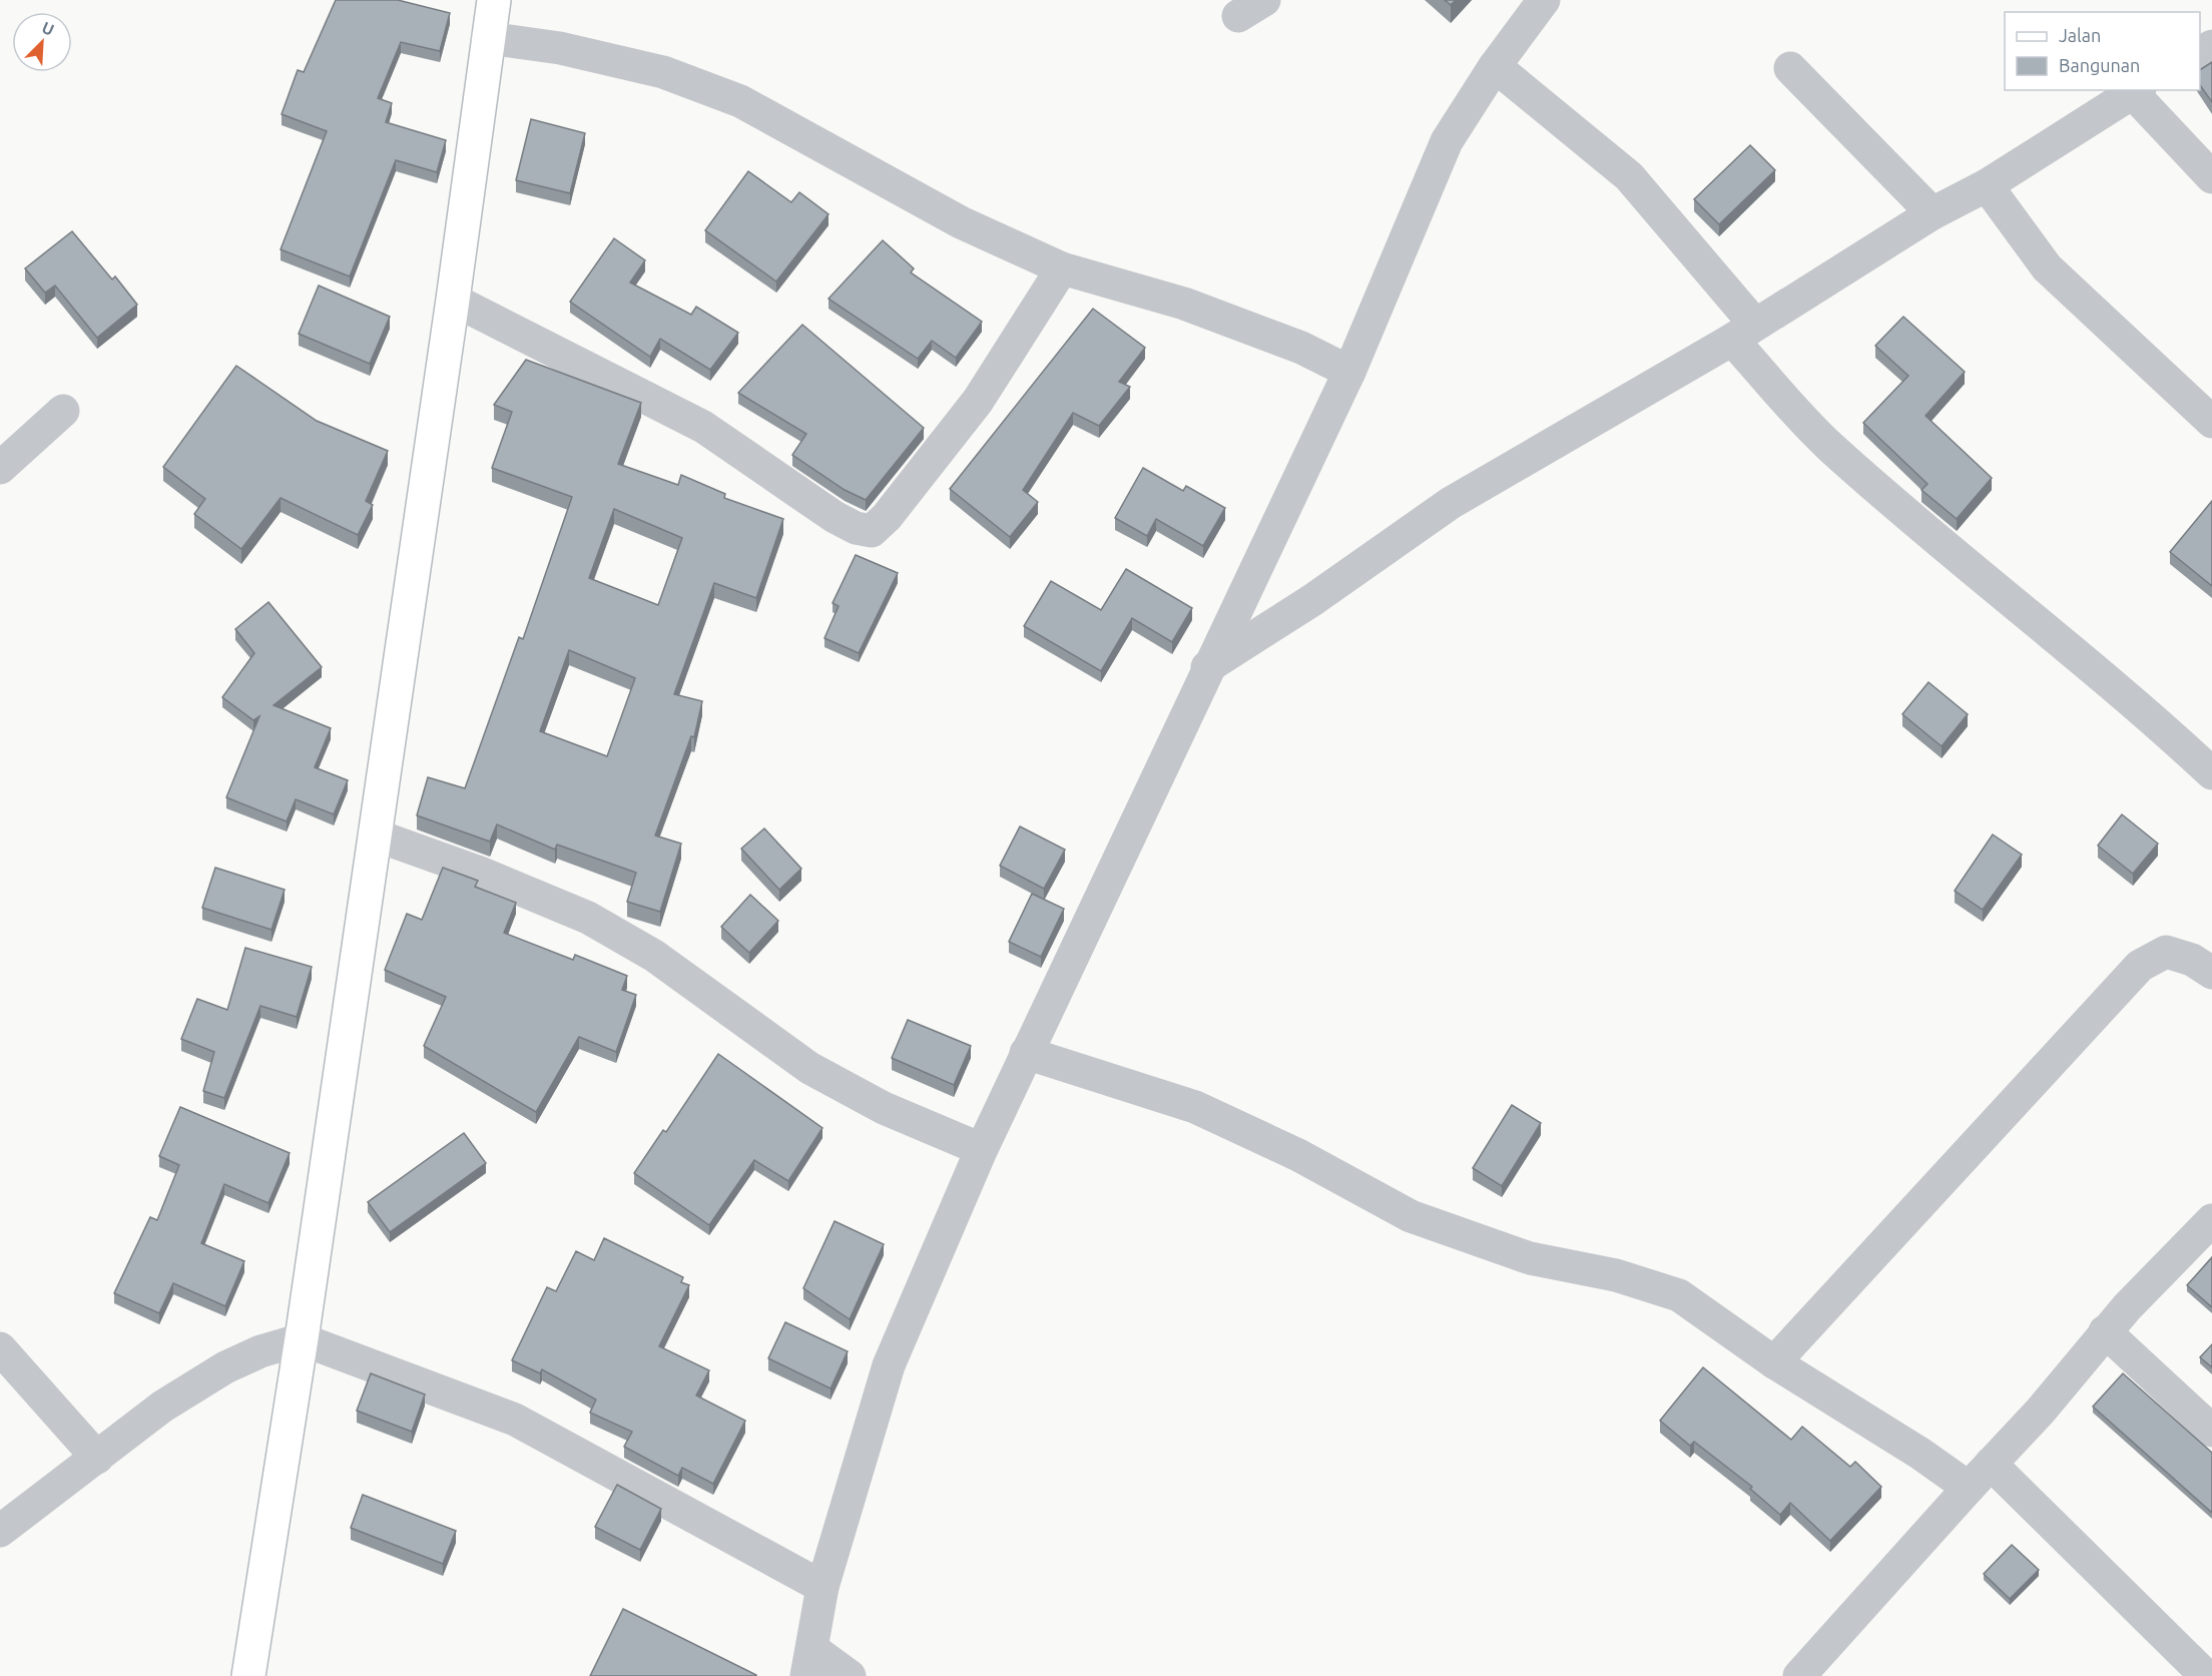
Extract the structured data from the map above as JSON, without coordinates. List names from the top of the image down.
{
  "legend": ["Jalan", "Bangunan"],
  "north": "top right"
}
